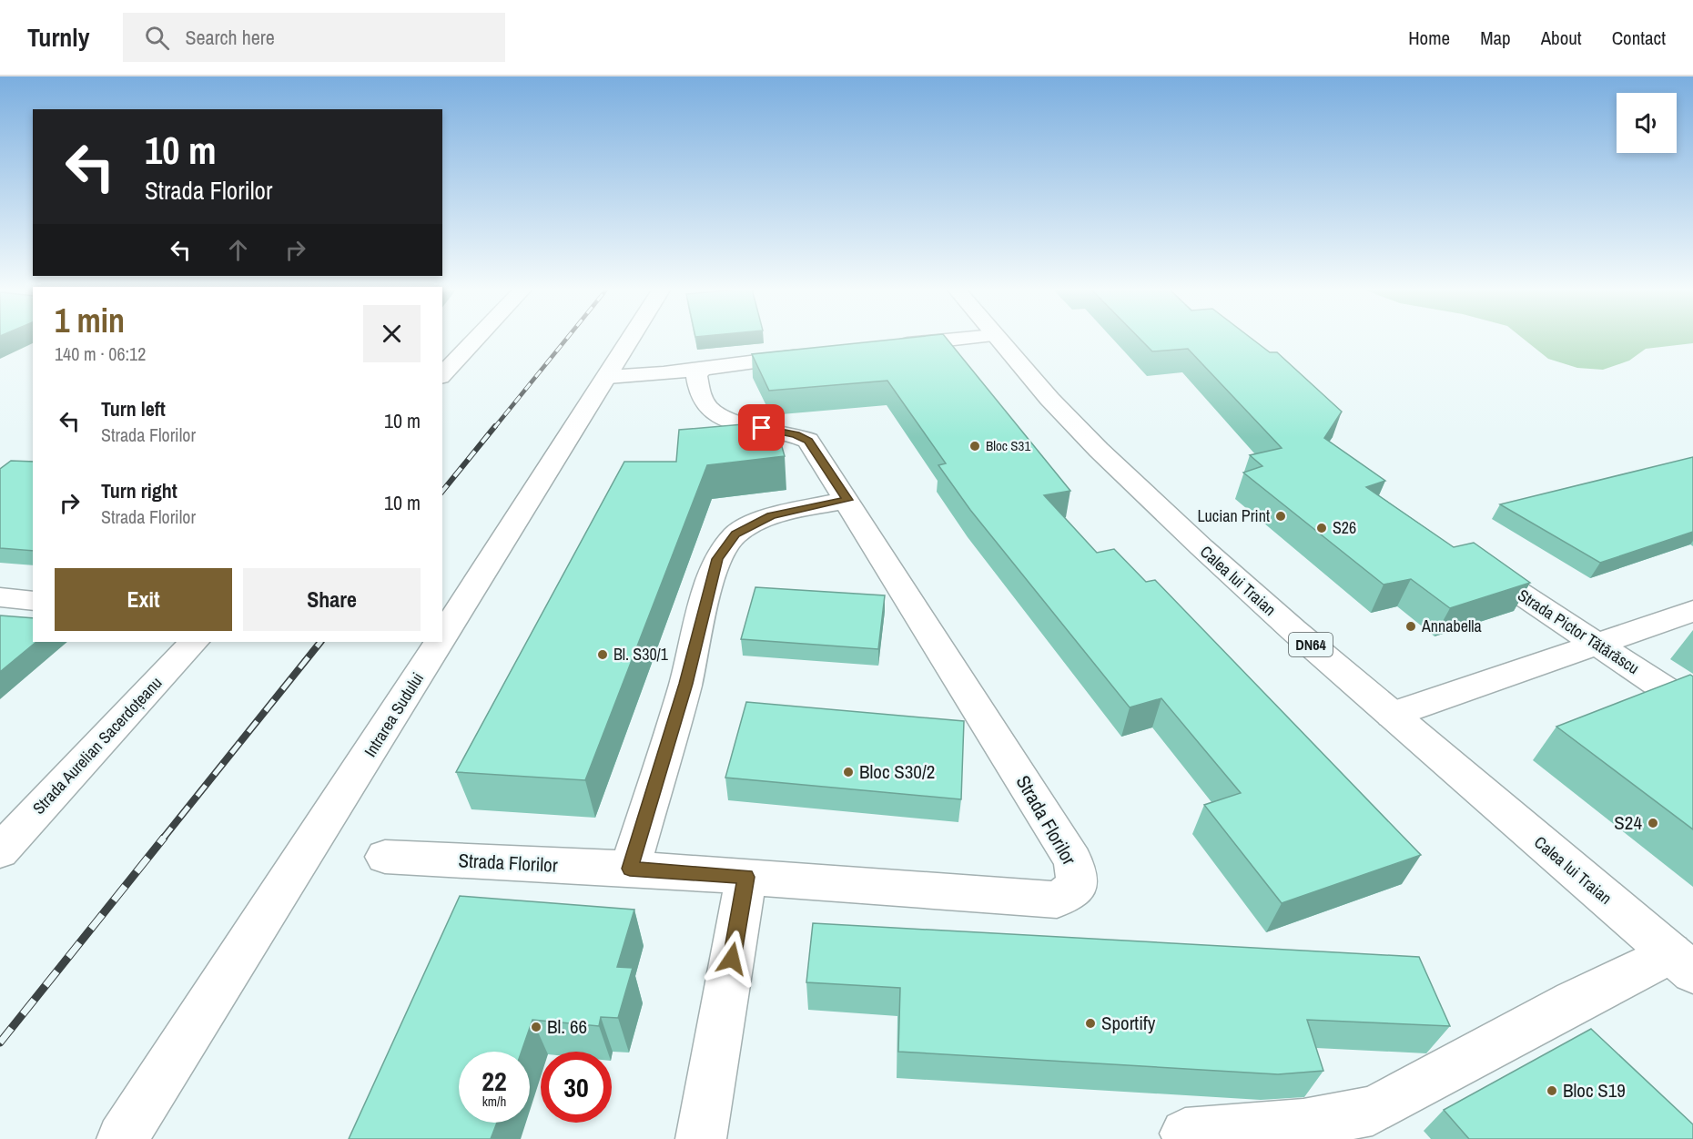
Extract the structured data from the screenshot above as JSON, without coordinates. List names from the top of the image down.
{
  "streets": {
    "street": [
      "Calea lui Traian",
      "Strada Pictor Tătărăscu",
      "DN64",
      "Intrarea Sudului",
      "Strada Aurelian Sacerdoțeanu",
      "Strada Florilor"
    ]
  },
  "places": [
    "Bloc S31",
    "Lucian Print",
    "S26",
    "Annabella",
    "Bl. S30/1",
    "Bloc S30/2",
    "S24",
    "Sportify",
    "Bl. 66",
    "Bloc S19"
  ],
  "page": {
    "header": "Turnly",
    "search": "Search here",
    "nav": [
      "Home",
      "Map",
      "About",
      "Contact"
    ],
    "turn": ["10 m", "Strada Florilor"],
    "heading": ["1 min", "140 m · 06:12"],
    "list": [
      {
        "name": "Turn left",
        "note": "Strada Florilor",
        "value": "10 m"
      },
      {
        "name": "Turn right",
        "note": "Strada Florilor",
        "value": "10 m"
      }
    ],
    "buttons": ["Exit", "Share"],
    "speed": "22 km/h",
    "limit": "30"
  }
}
